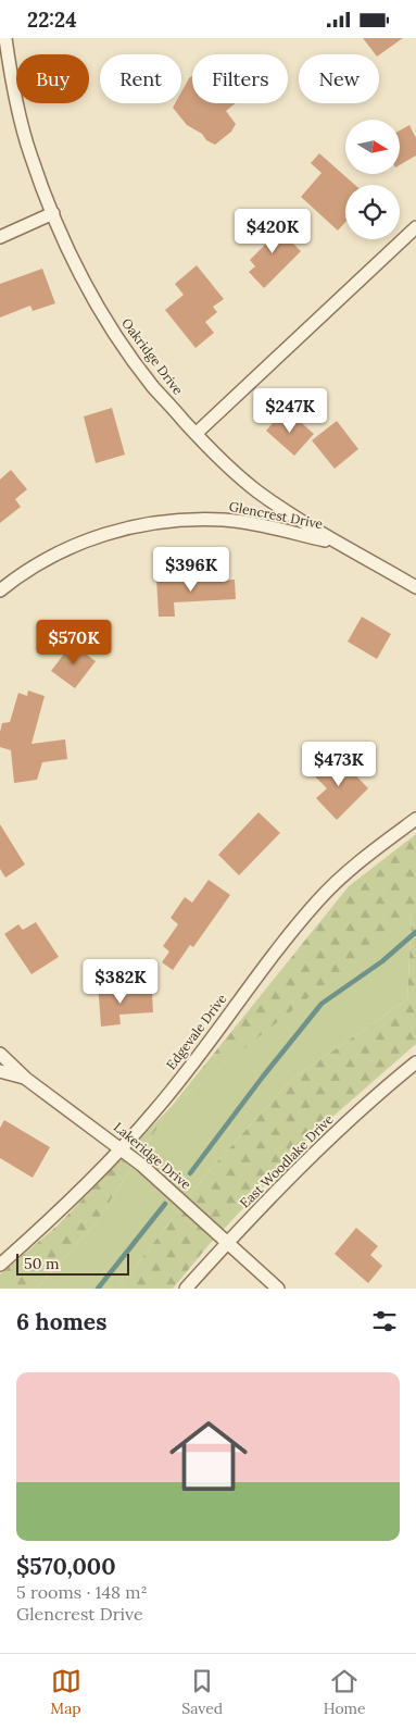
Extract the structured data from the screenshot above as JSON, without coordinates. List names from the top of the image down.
{
  "streets": {
    "street": [
      "Oakridge Drive",
      "Glencrest Drive",
      "Edgevale Drive",
      "Lakeridge Drive",
      "East Woodlake Drive"
    ]
  },
  "crossings": [
    ["Oakridge Drive", "Glencrest Drive"],
    ["Edgevale Drive", "Lakeridge Drive"],
    ["Lakeridge Drive", "East Woodlake Drive"]
  ],
  "scale_bar": "50 m",
  "north": "right",
  "page": {
    "status": "22:24",
    "chip": [
      "Buy",
      "Rent",
      "Filters",
      "New"
    ],
    "price": [
      "$420K",
      "$247K",
      "$396K",
      "$570K",
      "$473K",
      "$382K"
    ],
    "scale": "50 m",
    "heading": "6 homes",
    "list": [
      {
        "name": "$570,000",
        "note": "5 rooms · 148 m² · Glencrest Drive"
      }
    ],
    "tabs": ["Map", "Saved", "Home"]
  }
}
